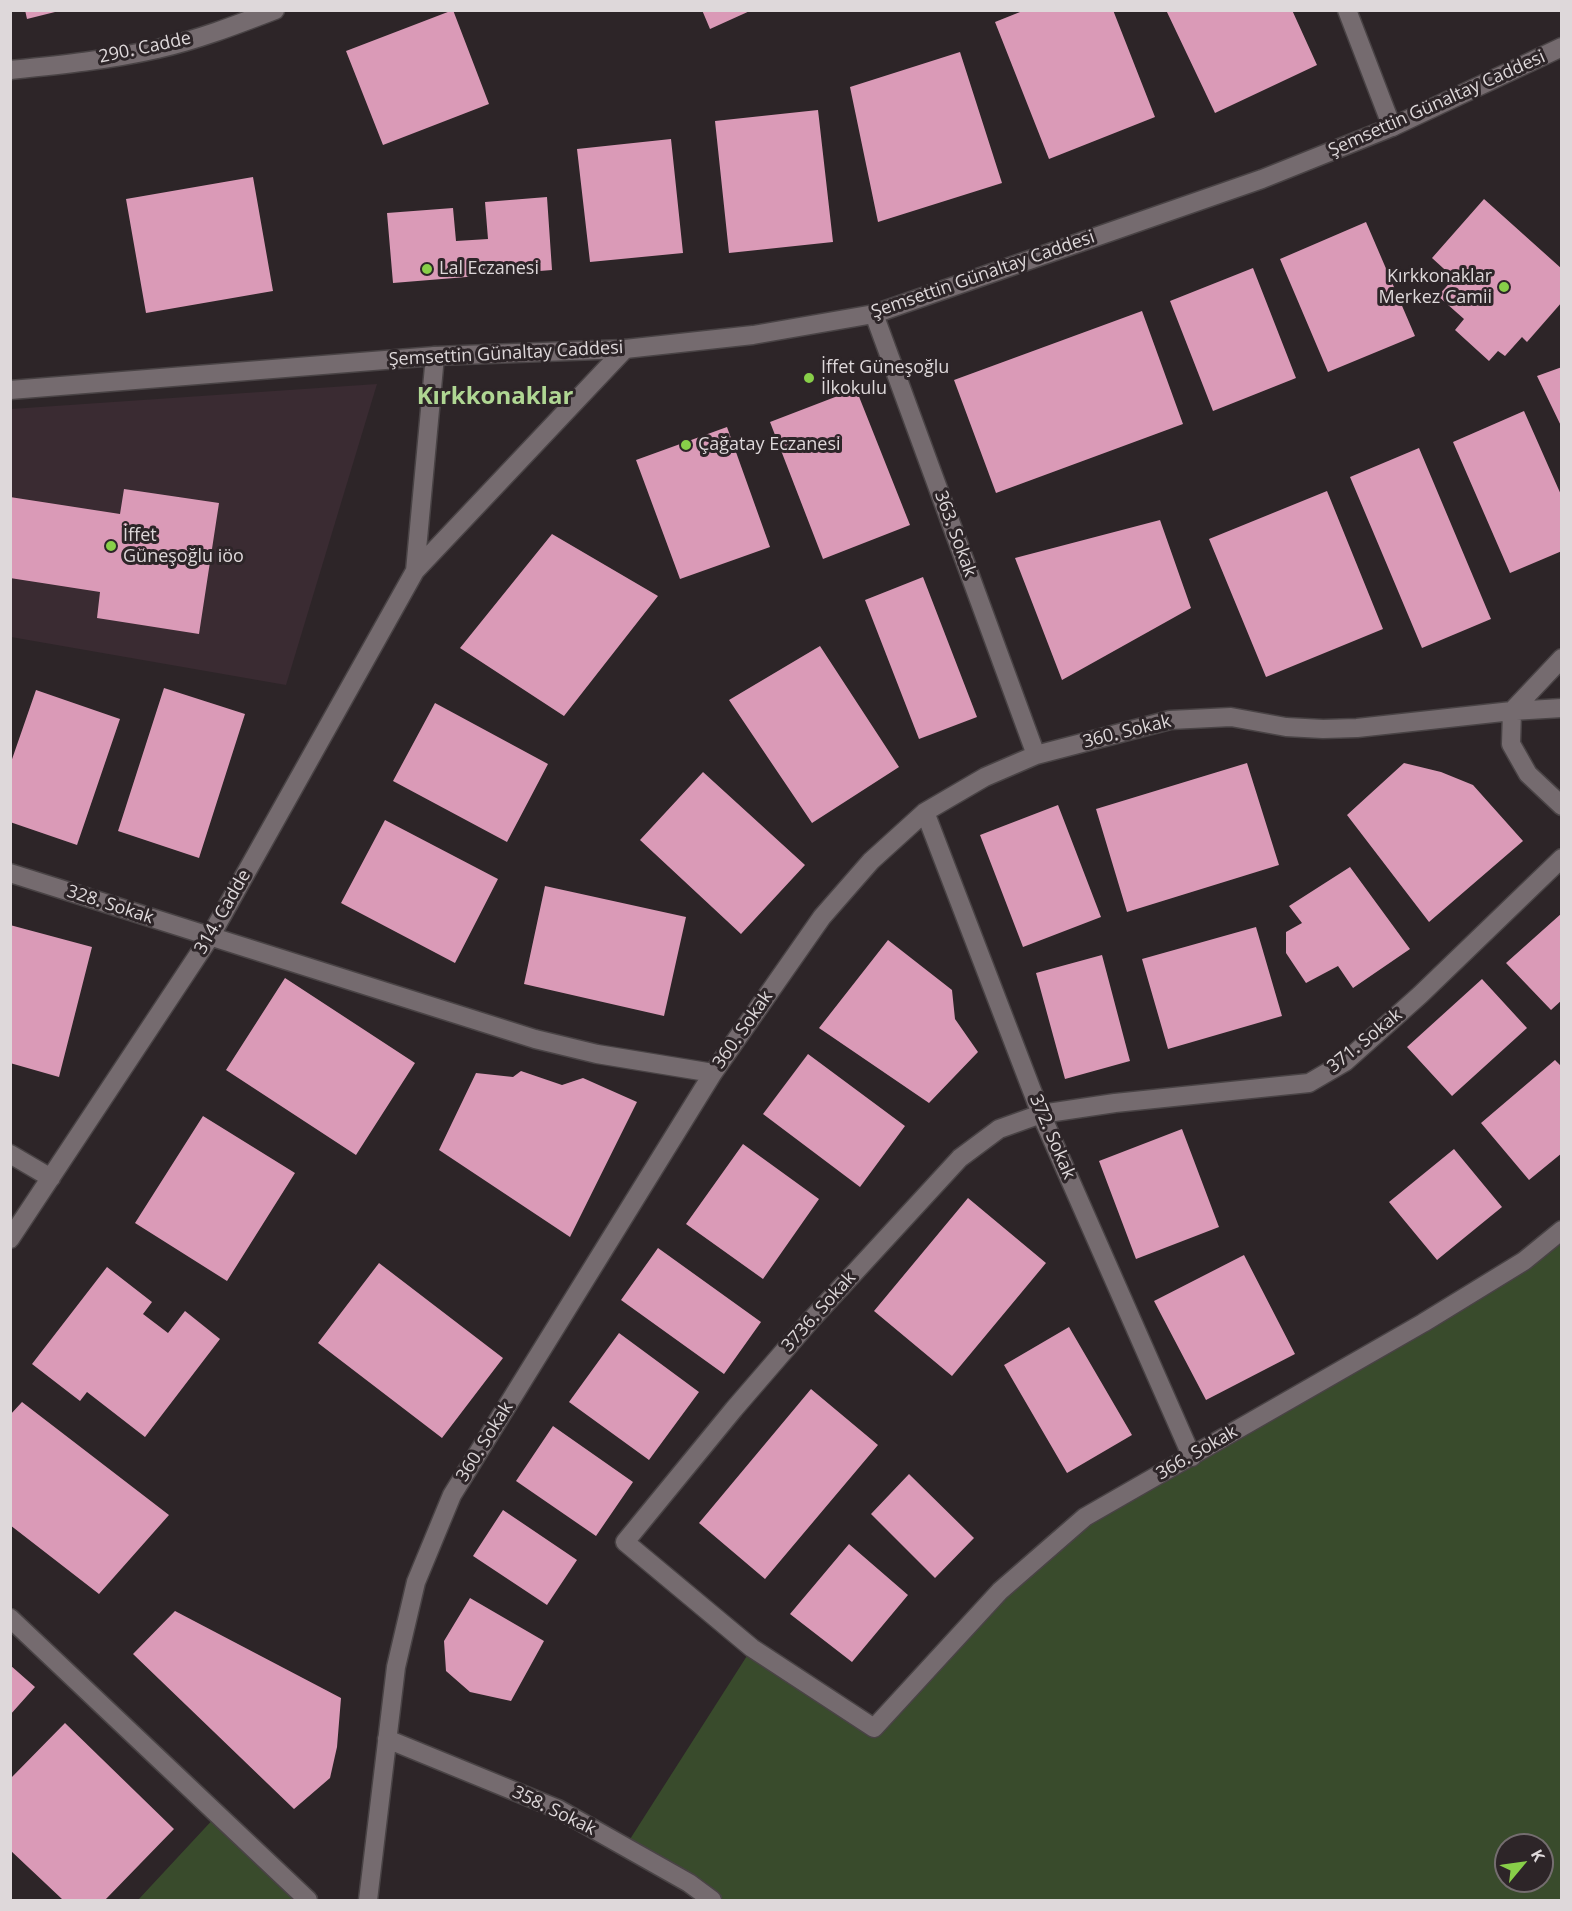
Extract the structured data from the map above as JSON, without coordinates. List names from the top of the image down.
{
  "streets": {
    "street": [
      "290. Cadde",
      "Şemsettin Günaltay Caddesi",
      "363. Sokak",
      "360. Sokak",
      "328. Sokak",
      "314. Cadde",
      "371. Sokak",
      "372. Sokak",
      "3736. Sokak",
      "366. Sokak",
      "358. Sokak"
    ]
  },
  "crossings": [
    ["Şemsettin Günaltay Caddesi", "363. Sokak"],
    ["363. Sokak", "360. Sokak"],
    ["360. Sokak", "328. Sokak"],
    ["360. Sokak", "372. Sokak"],
    ["360. Sokak", "358. Sokak"],
    ["328. Sokak", "314. Cadde"],
    ["371. Sokak", "372. Sokak"],
    ["371. Sokak", "3736. Sokak"],
    ["372. Sokak", "3736. Sokak"],
    ["372. Sokak", "366. Sokak"],
    ["3736. Sokak", "366. Sokak"]
  ],
  "districts": ["Kırkkonaklar"],
  "places": [
    "Lal Eczanesi",
    "Kırkkonaklar Merkez Camii",
    "İffet Güneşoğlu İlkokulu",
    "Çağatay Eczanesi",
    "İffet Güneşoğlu iöo"
  ],
  "north": "top right"
}
